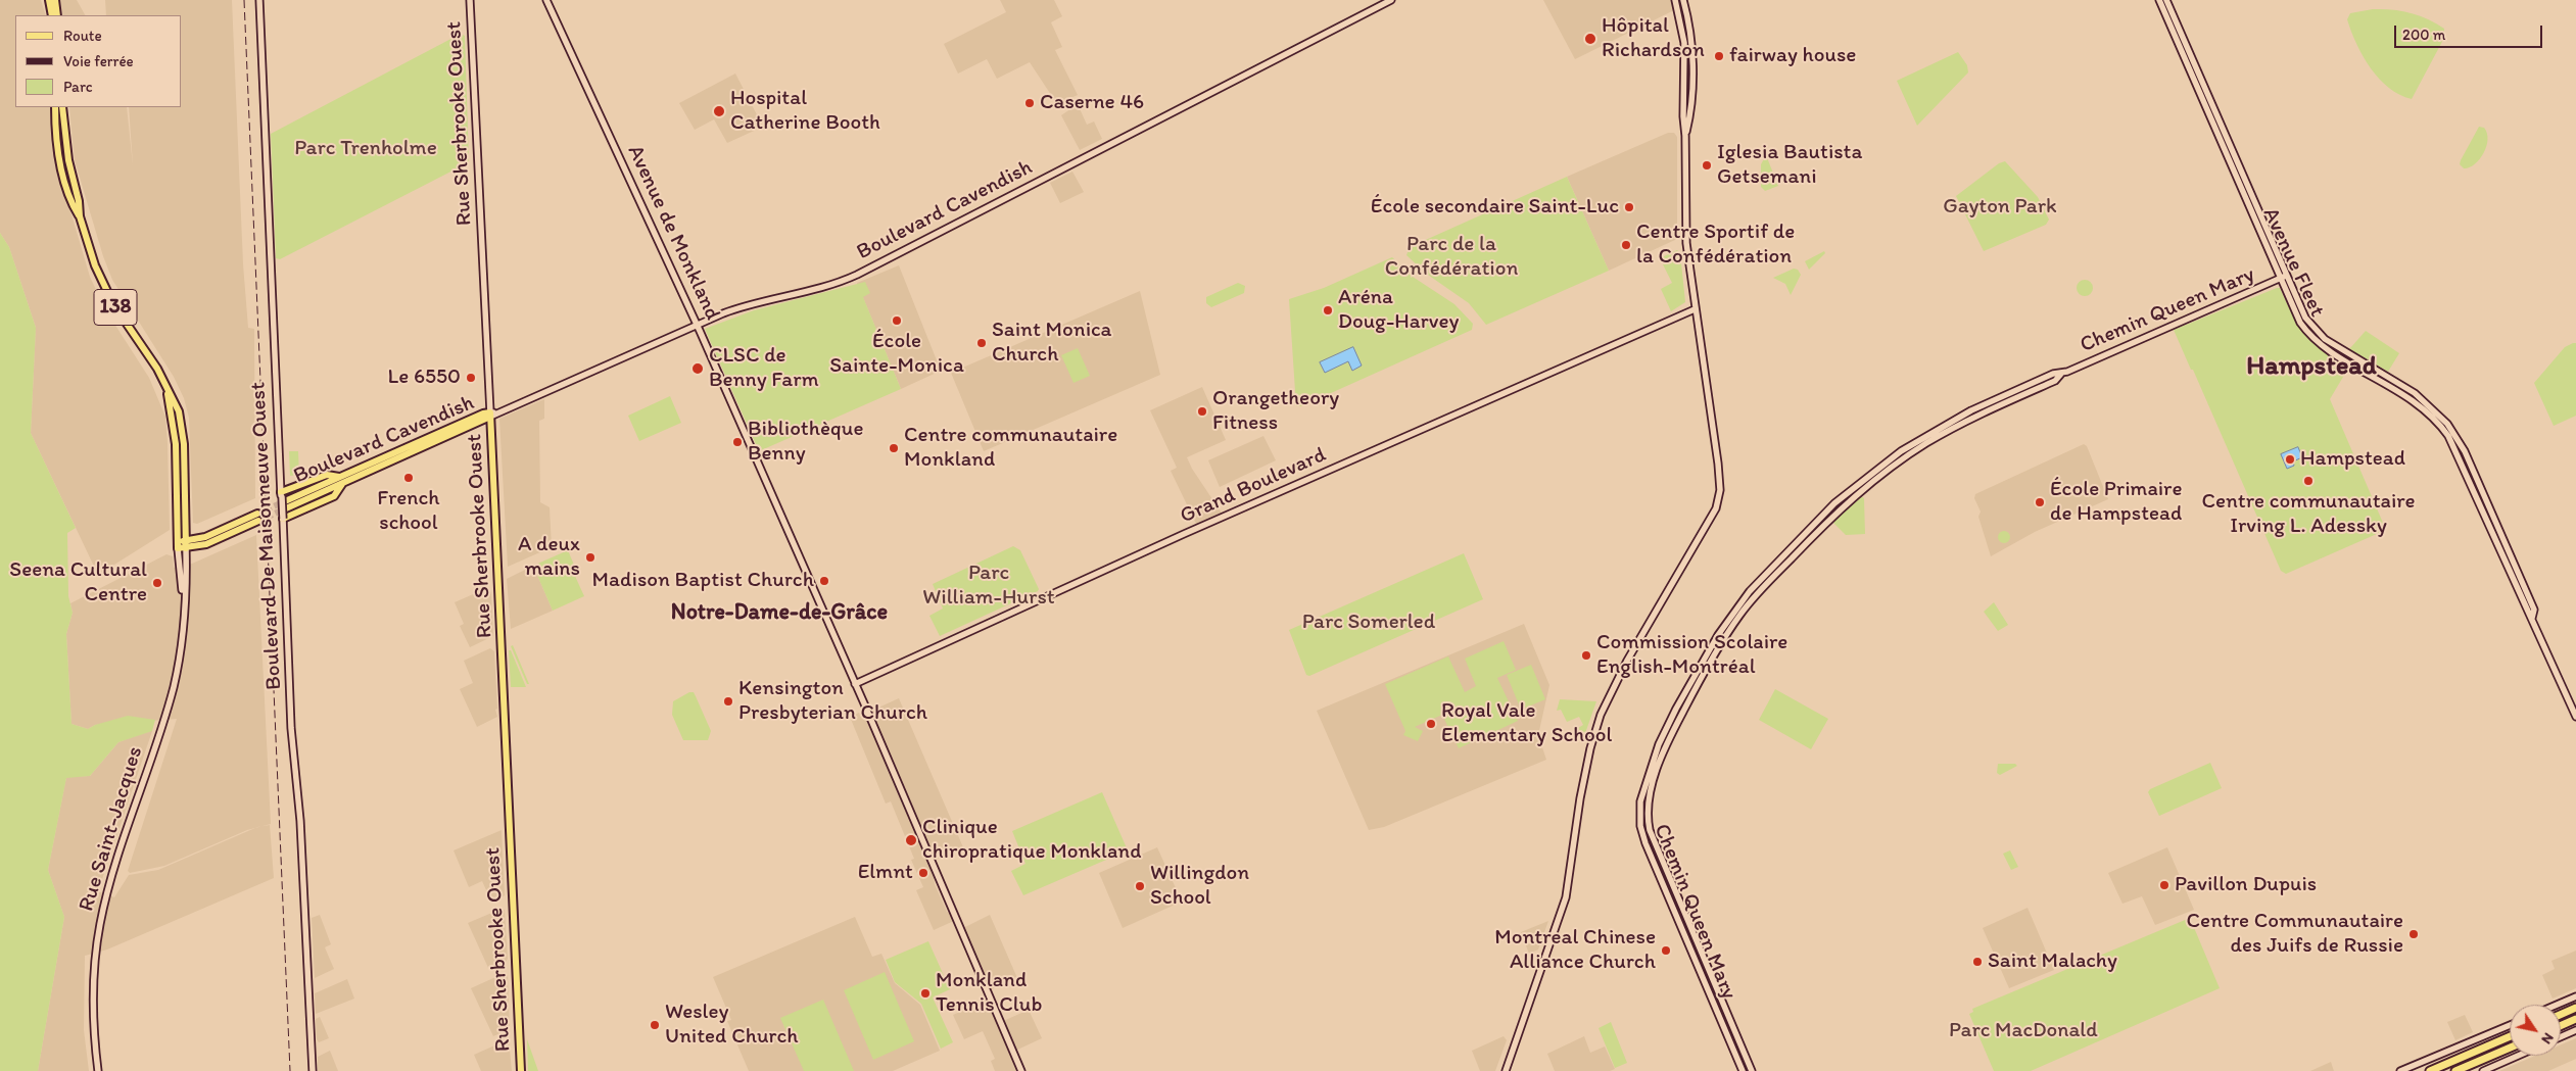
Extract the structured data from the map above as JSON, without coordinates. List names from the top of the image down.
{
  "streets": {
    "main road": [
      "Rue Sherbrooke Ouest",
      "Boulevard Cavendish",
      "138",
      "Rue Saint-Jacques"
    ],
    "street": [
      "Avenue de Monkland",
      "Avenue Fleet",
      "Chemin Queen Mary",
      "Grand Boulevard",
      "Boulevard De Maisonneuve Ouest"
    ]
  },
  "crossings": [
    ["Rue Sherbrooke Ouest", "Boulevard Cavendish"],
    ["Boulevard Cavendish", "Avenue de Monkland"],
    ["Boulevard Cavendish", "Boulevard De Maisonneuve Ouest"],
    ["Avenue de Monkland", "Grand Boulevard"],
    ["Avenue Fleet", "Chemin Queen Mary"]
  ],
  "districts": ["Hampstead", "Notre-Dame-de-Grâce"],
  "parks": [
    "Parc Trenholme",
    "Gayton Park",
    "Parc de la Confédération",
    "Parc William-Hurst",
    "Parc Somerled",
    "Parc MacDonald"
  ],
  "places": [
    "Hôpital Richardson",
    "fairway house",
    "Caserne 46",
    "Hospital Catherine Booth",
    "Iglesia Bautista Getsemani",
    "École secondaire Saint-Luc",
    "Centre Sportif de la Confédération",
    "Aréna Doug-Harvey",
    "École Sainte-Monica",
    "Saint Monica Church",
    "CLSC de Benny Farm",
    "Le 6550",
    "Orangetheory Fitness",
    "Bibliothèque Benny",
    "Centre communautaire Monkland",
    "Hampstead",
    "French school",
    "Centre communautaire Irving L. Adessky",
    "École Primaire de Hampstead",
    "A deux mains",
    "Madison Baptist Church",
    "Seena Cultural Centre",
    "Commission Scolaire English-Montréal",
    "Kensington Presbyterian Church",
    "Royal Vale Elementary School",
    "Clinique chiropratique Monkland",
    "Elmnt",
    "Pavillon Dupuis",
    "Willingdon School",
    "Centre Communautaire des Juifs de Russie",
    "Montreal Chinese Alliance Church",
    "Saint Malachy",
    "Monkland Tennis Club",
    "Wesley United Church"
  ],
  "legend": ["Route", "Voie ferrée", "Parc"],
  "scale_bar": "200 m",
  "north": "bottom right"
}
